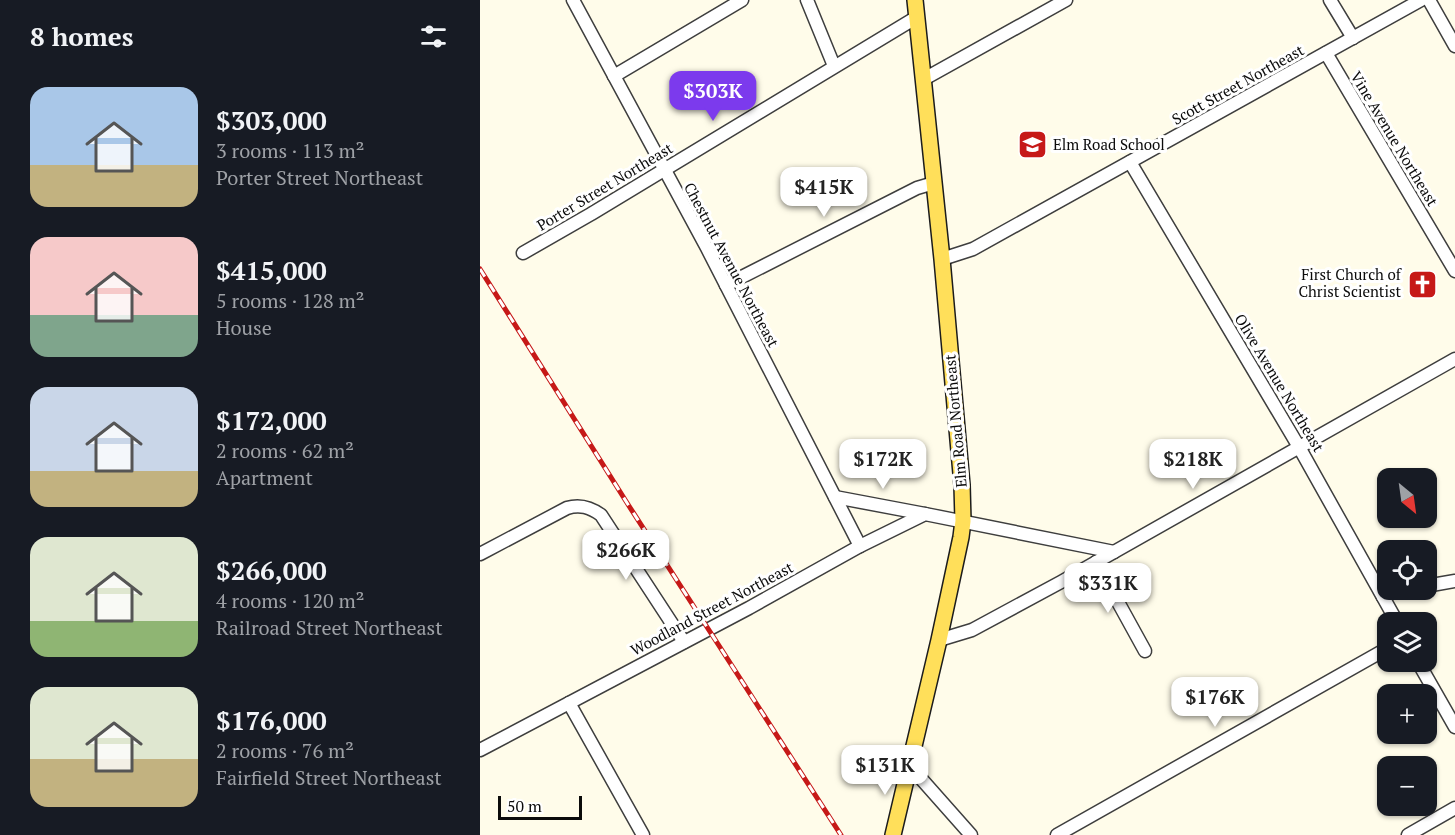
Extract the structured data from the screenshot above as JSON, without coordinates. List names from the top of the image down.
{
  "streets": {
    "main road": ["Elm Road Northeast"],
    "street": [
      "Scott Street Northeast",
      "Vine Avenue Northeast",
      "Porter Street Northeast",
      "Chestnut Avenue Northeast",
      "Olive Avenue Northeast",
      "Woodland Street Northeast"
    ]
  },
  "crossings": [
    ["Scott Street Northeast", "Vine Avenue Northeast"],
    ["Scott Street Northeast", "Olive Avenue Northeast"],
    ["Scott Street Northeast", "Elm Road Northeast"],
    ["Porter Street Northeast", "Chestnut Avenue Northeast"],
    ["Porter Street Northeast", "Elm Road Northeast"],
    ["Chestnut Avenue Northeast", "Woodland Street Northeast"]
  ],
  "places": {
    "school or university": ["Elm Road School"],
    "church": ["First Church of Christ Scientist"]
  },
  "scale_bar": "50 m",
  "north": "bottom right",
  "page": {
    "heading": "8 homes",
    "price": [
      "$303K",
      "$415K",
      "$172K",
      "$218K",
      "$266K",
      "$331K",
      "$176K",
      "$131K"
    ],
    "list": [
      {
        "name": "$303,000",
        "note": "3 rooms · 113 m² · Porter Street Northeast"
      },
      {
        "name": "$415,000",
        "note": "5 rooms · 128 m² · House"
      },
      {
        "name": "$172,000",
        "note": "2 rooms · 62 m² · Apartment"
      },
      {
        "name": "$266,000",
        "note": "4 rooms · 120 m² · Railroad Street Northeast"
      },
      {
        "name": "$176,000",
        "note": "2 rooms · 76 m² · Fairfield Street Northeast"
      }
    ],
    "map_buttons": ["+", "−"],
    "scale": "50 m"
  }
}
